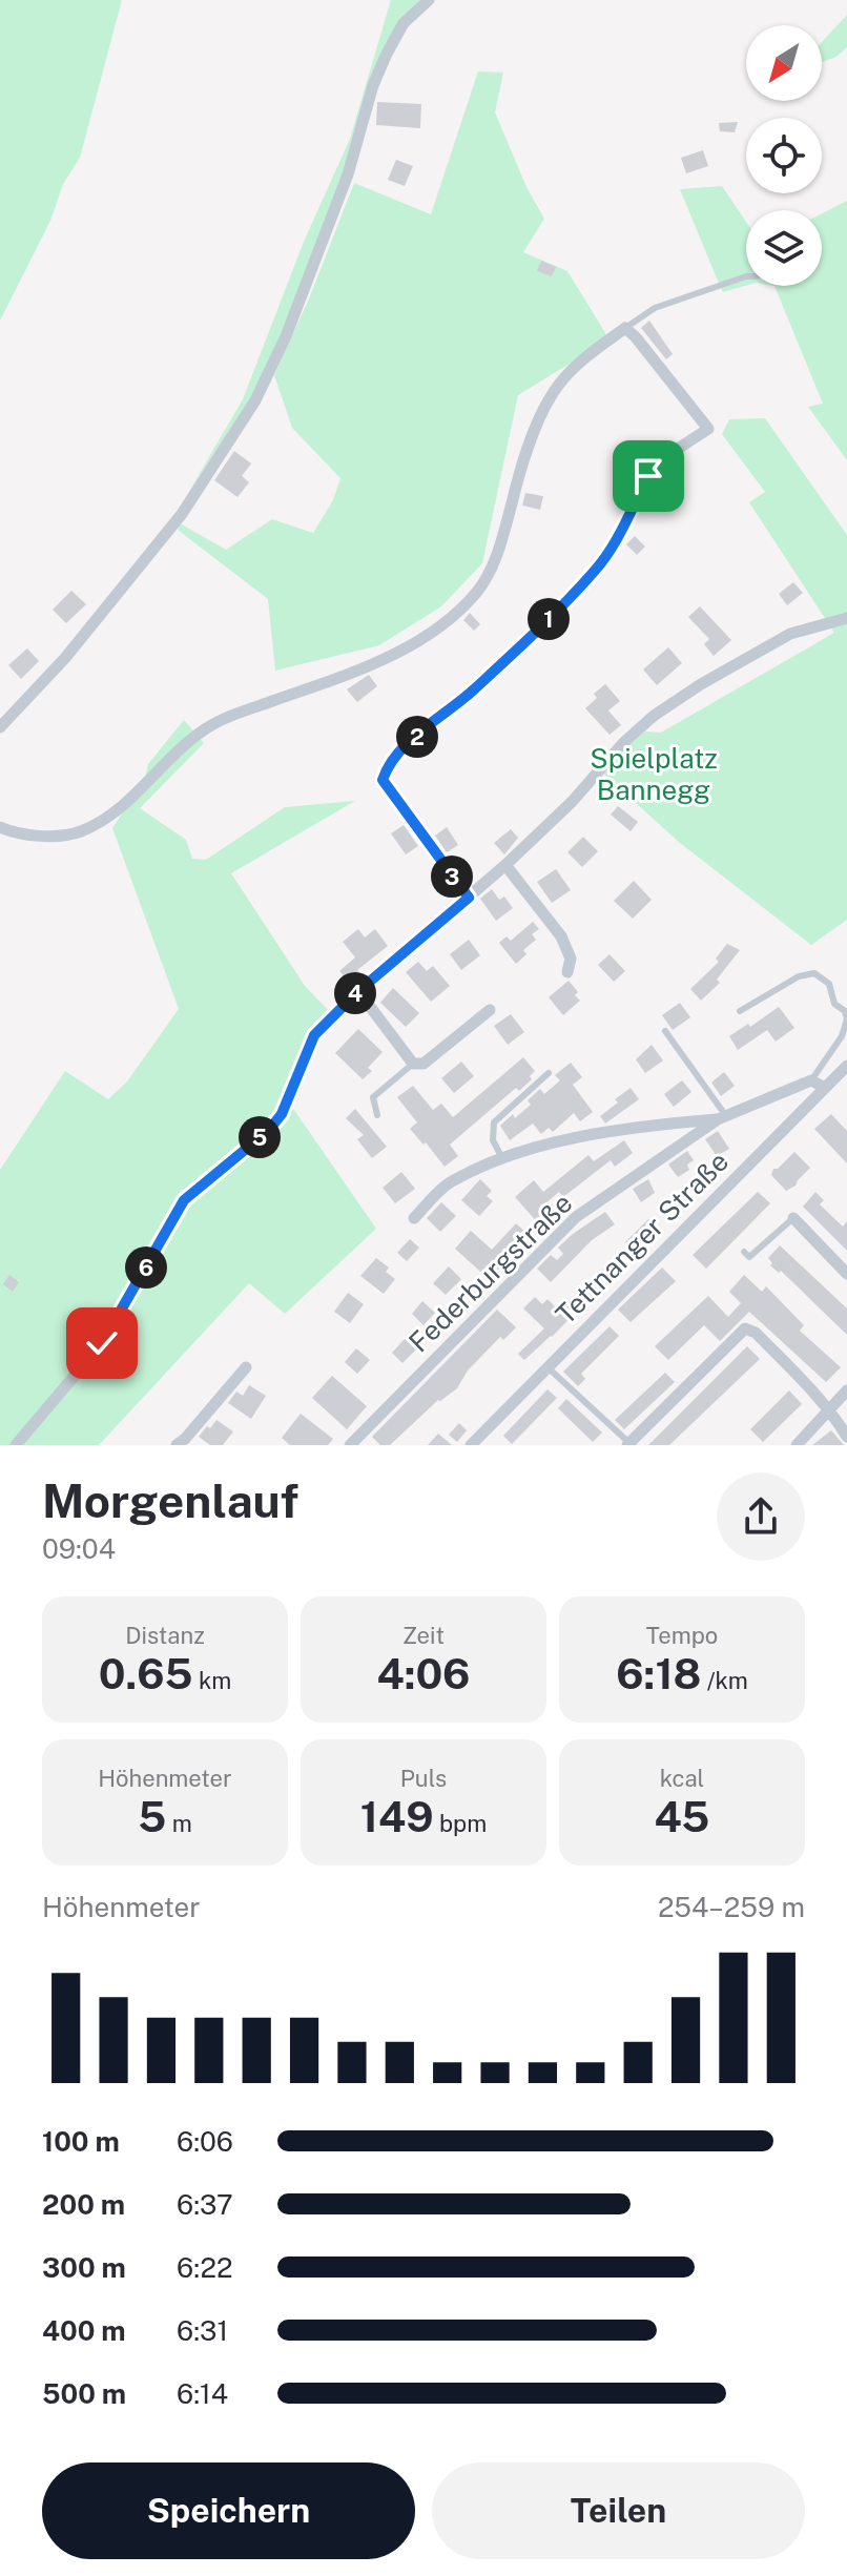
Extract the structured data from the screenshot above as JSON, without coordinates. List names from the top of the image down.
{
  "streets": {
    "street": ["Tettnanger Straße", "Federburgstraße"]
  },
  "parks": ["Spielplatz Bannegg"],
  "north": "bottom left",
  "page": {
    "pins": [
      "1",
      "2",
      "3",
      "4",
      "5",
      "6"
    ],
    "heading": ["Morgenlauf", "09:04"],
    "stats": [
      ["Distanz", "0.65 km"],
      ["Zeit", "4:06"],
      ["Tempo", "6:18 /km"],
      ["Höhenmeter", "5 m"],
      ["Puls", "149 bpm"],
      ["kcal", "45"]
    ],
    "chart": ["Höhenmeter", "254–259 m"],
    "list": [
      {
        "name": "100 m",
        "note": "6:06"
      },
      {
        "name": "200 m",
        "note": "6:37"
      },
      {
        "name": "300 m",
        "note": "6:22"
      },
      {
        "name": "400 m",
        "note": "6:31"
      },
      {
        "name": "500 m",
        "note": "6:14"
      }
    ],
    "buttons": ["Speichern", "Teilen"]
  }
}
